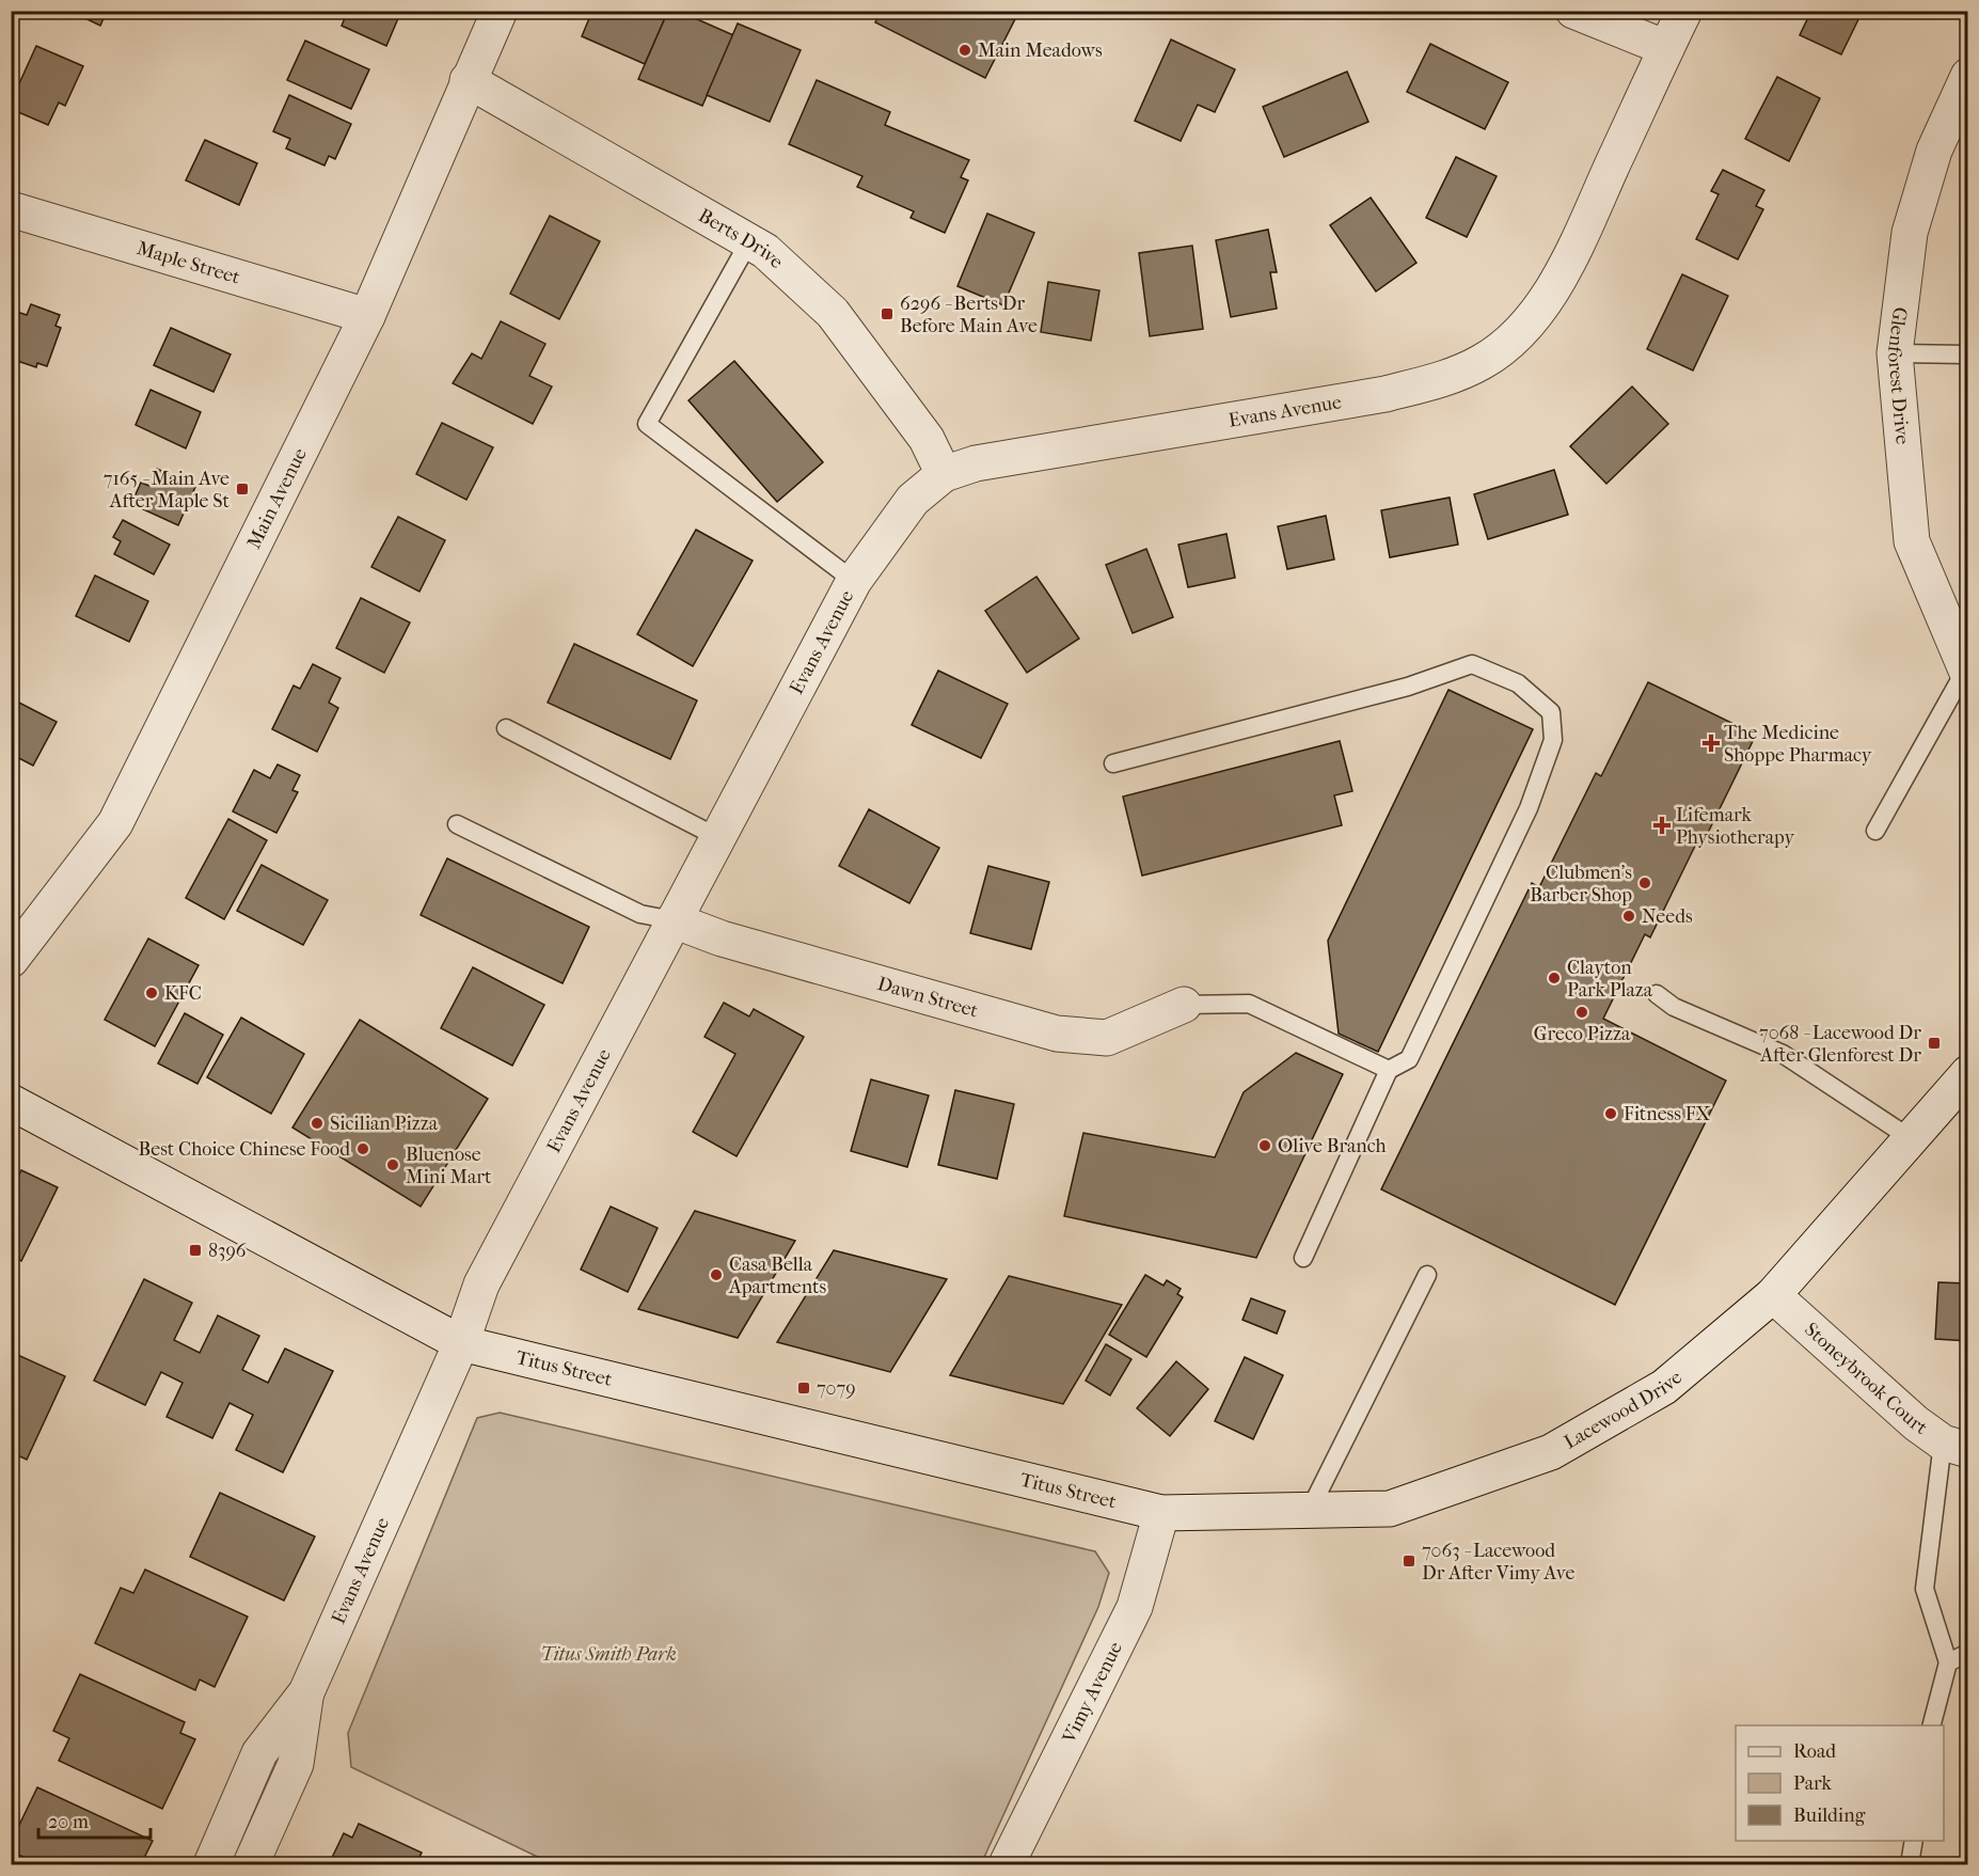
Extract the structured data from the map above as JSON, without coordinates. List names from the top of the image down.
{
  "streets": {
    "street": [
      "Berts Drive",
      "Maple Street",
      "Glenforest Drive",
      "Evans Avenue",
      "Main Avenue",
      "Dawn Street",
      "Titus Street",
      "Stoneybrook Court",
      "Lacewood Drive",
      "Vimy Avenue"
    ]
  },
  "crossings": [
    ["Berts Drive", "Evans Avenue"],
    ["Berts Drive", "Main Avenue"],
    ["Maple Street", "Main Avenue"],
    ["Evans Avenue", "Dawn Street"],
    ["Evans Avenue", "Titus Street"],
    ["Titus Street", "Lacewood Drive"],
    ["Titus Street", "Vimy Avenue"],
    ["Stoneybrook Court", "Lacewood Drive"],
    ["Lacewood Drive", "Vimy Avenue"]
  ],
  "parks": ["Titus Smith Park"],
  "places": {
    "other": [
      "Main Meadows",
      "Clubmen's Barber Shop",
      "Needs",
      "Clayton Park Plaza",
      "KFC",
      "Greco Pizza",
      "Fitness FX",
      "Sicilian Pizza",
      "Olive Branch",
      "Best Choice Chinese Food",
      "Bluenose Mini Mart",
      "Casa Bella Apartments"
    ],
    "transit": [
      "6296 - Berts Dr Before Main Ave",
      "7165 - Main Ave After Maple St",
      "7068 - Lacewood Dr After Glenforest Dr",
      "8396",
      "7079",
      "7063 - Lacewood Dr After Vimy Ave"
    ],
    "health": ["The Medicine Shoppe Pharmacy", "Lifemark Physiotherapy"]
  },
  "legend": ["Road", "Park", "Building"],
  "scale_bar": "20 m"
}
